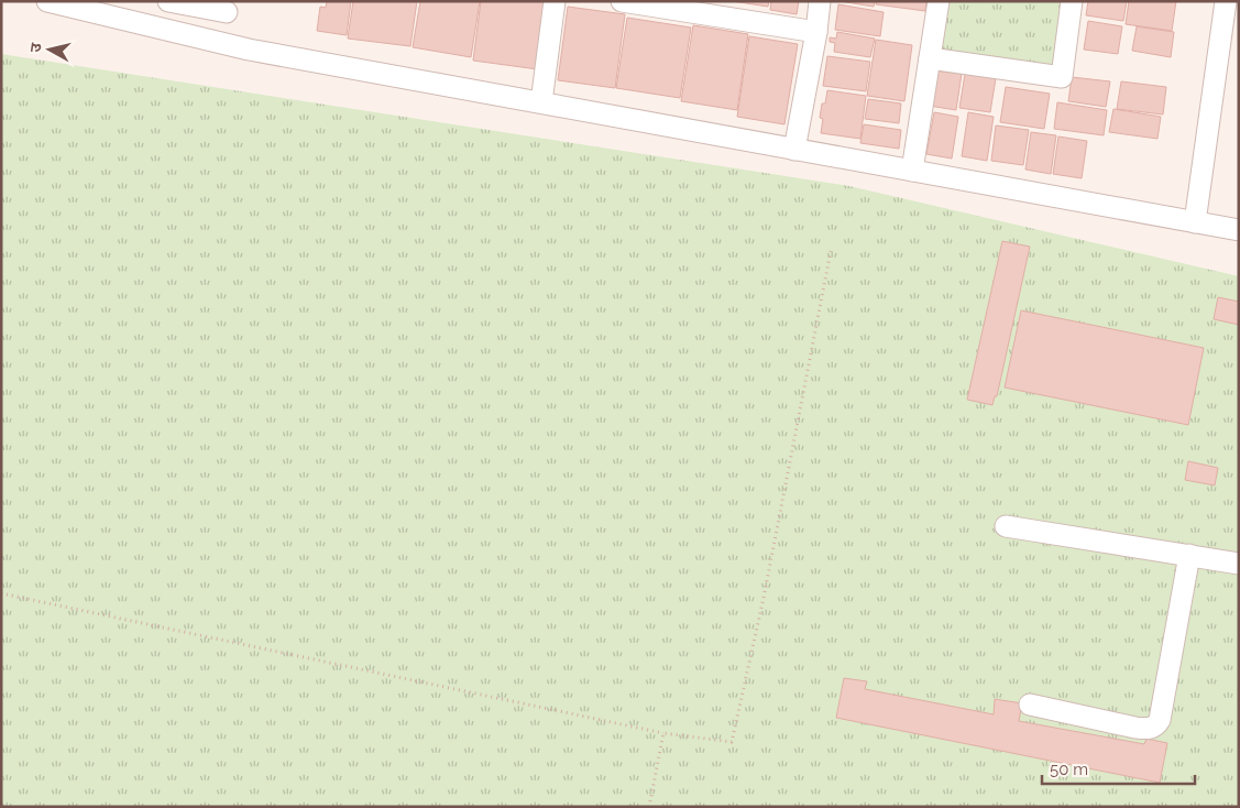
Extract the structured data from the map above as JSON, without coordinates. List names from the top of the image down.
{
  "scale_bar": "50 m",
  "north": "left"
}
